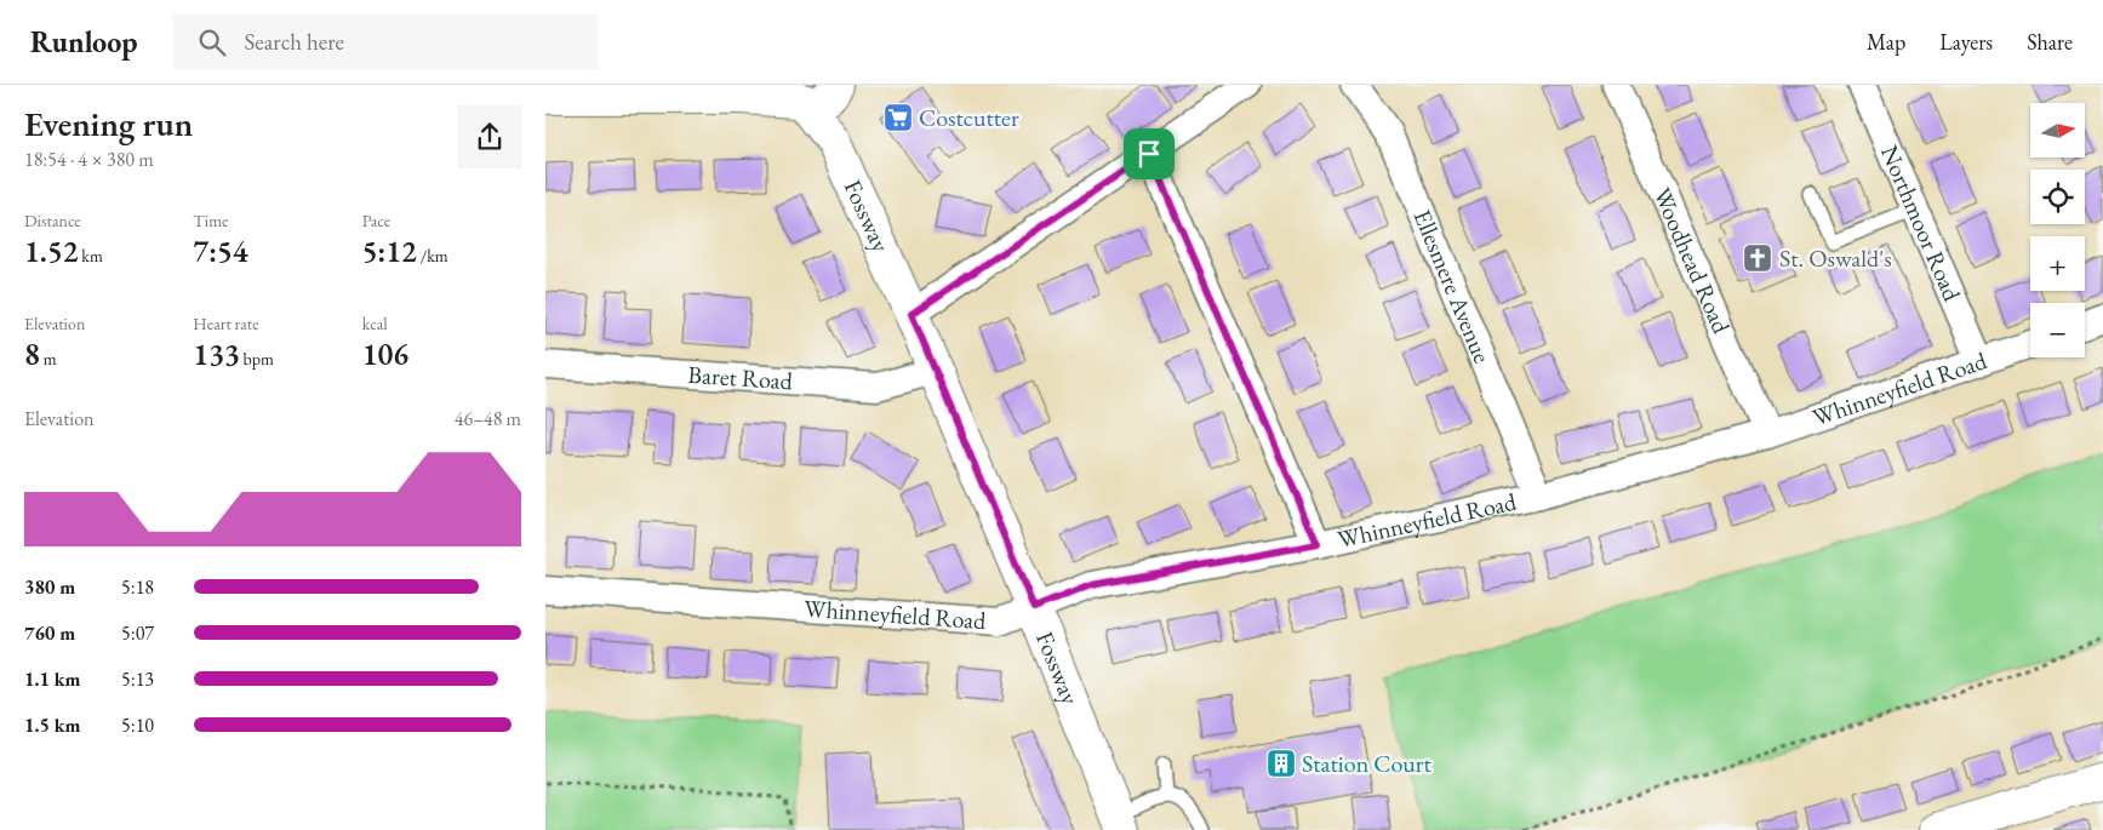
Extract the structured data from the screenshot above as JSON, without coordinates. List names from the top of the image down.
{
  "streets": {
    "main road": ["Fossway"],
    "street": [
      "Northmoor Road",
      "Woodhead Road",
      "Ellesmere Avenue",
      "Baret Road",
      "Whinneyfield Road"
    ]
  },
  "crossings": [
    ["Fossway", "Baret Road"],
    ["Fossway", "Whinneyfield Road"],
    ["Northmoor Road", "Whinneyfield Road"],
    ["Woodhead Road", "Whinneyfield Road"],
    ["Ellesmere Avenue", "Whinneyfield Road"]
  ],
  "places": {
    "supermarket": ["Costcutter"],
    "church": ["St. Oswald's"],
    "building": ["Station Court"]
  },
  "north": "right",
  "page": {
    "header": "Runloop",
    "search": "Search here",
    "nav": ["Map", "Layers", "Share"],
    "heading": ["Evening run", "18:54 · 4 × 380 m"],
    "map_buttons": ["+", "−"],
    "stats": [
      ["Distance", "1.52 km"],
      ["Time", "7:54"],
      ["Pace", "5:12 /km"],
      ["Elevation", "8 m"],
      ["Heart rate", "133 bpm"],
      ["kcal", "106"]
    ],
    "chart": ["Elevation", "46–48 m"],
    "list": [
      {
        "name": "380 m",
        "note": "5:18"
      },
      {
        "name": "760 m",
        "note": "5:07"
      },
      {
        "name": "1.1 km",
        "note": "5:13"
      },
      {
        "name": "1.5 km",
        "note": "5:10"
      }
    ]
  }
}
